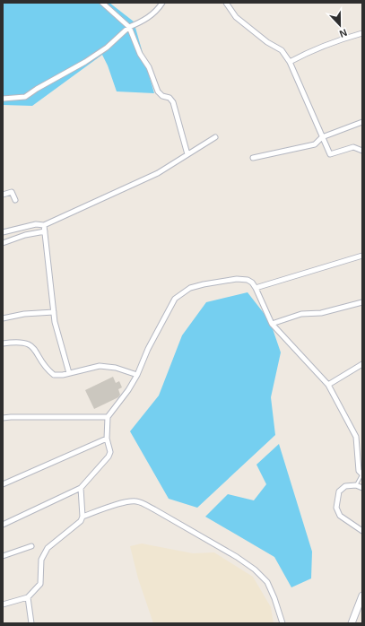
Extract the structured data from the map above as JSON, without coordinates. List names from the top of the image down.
{
  "north": "bottom"
}
